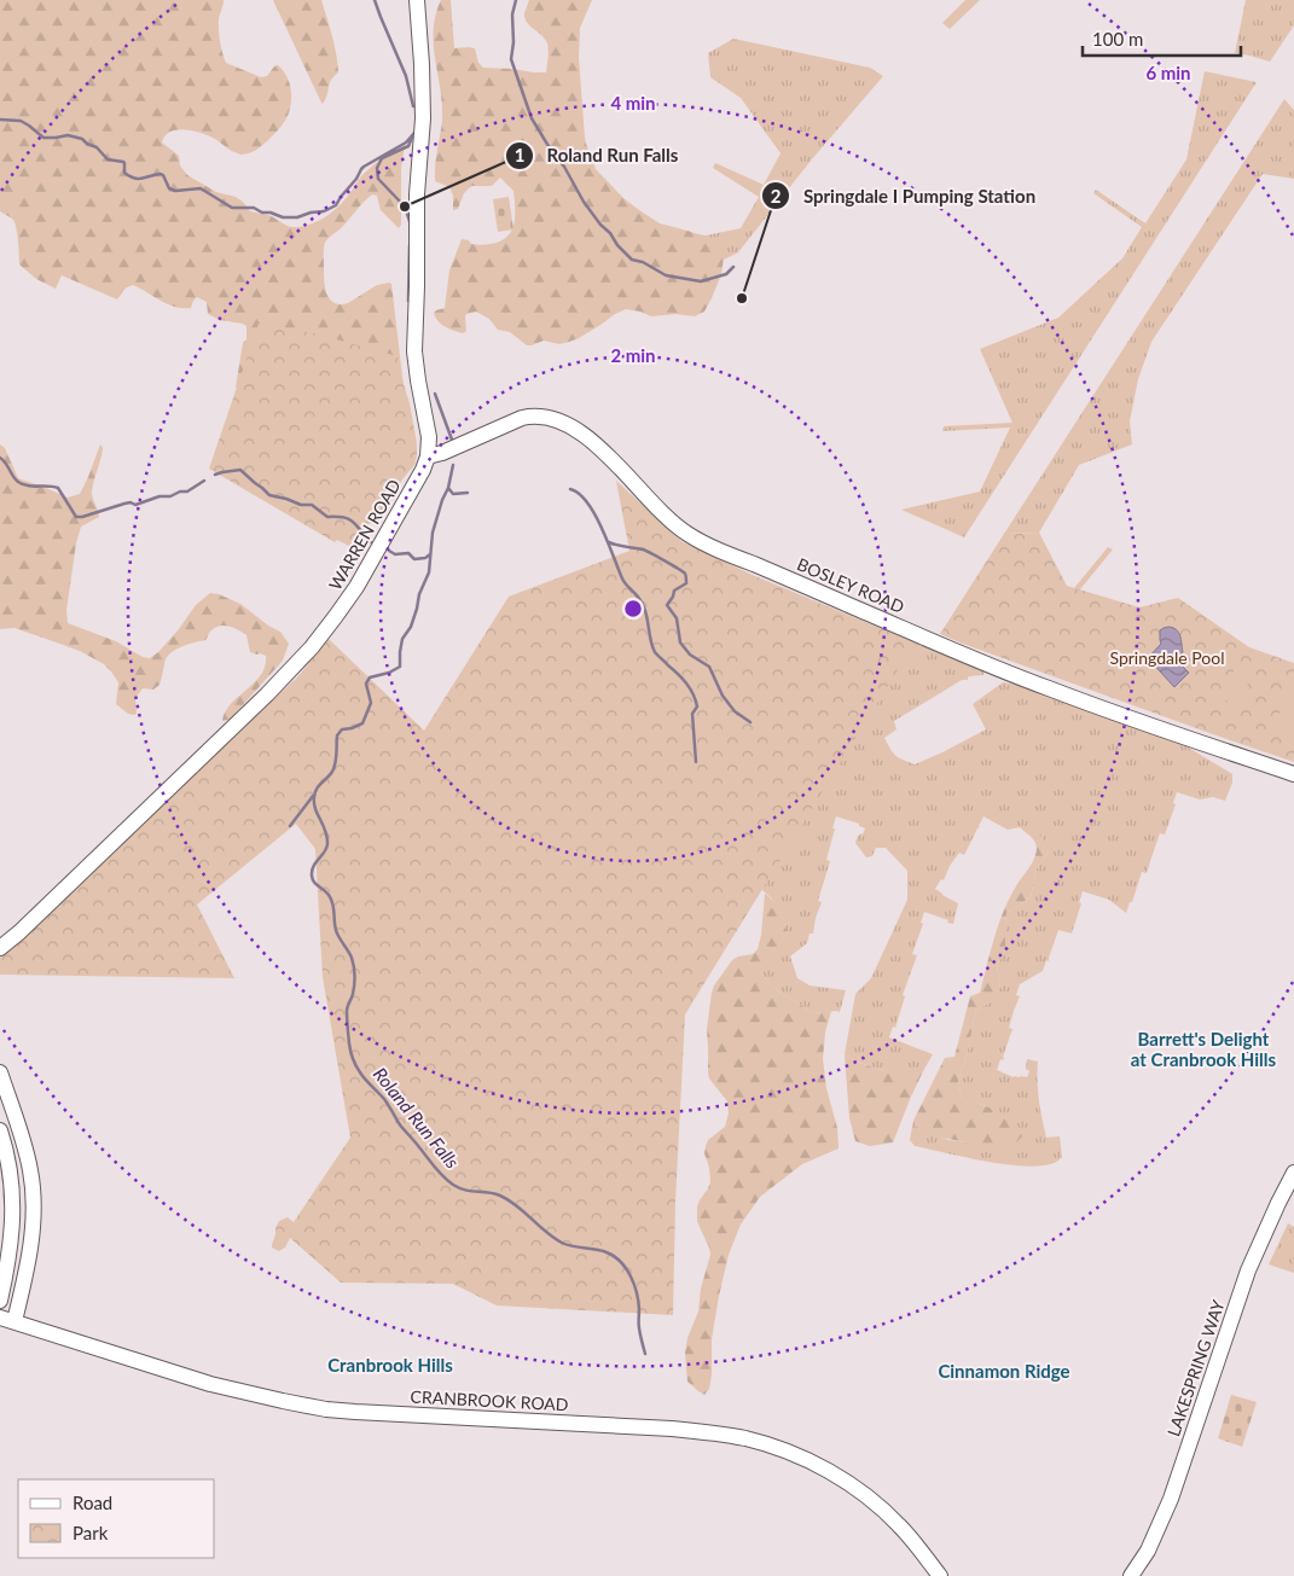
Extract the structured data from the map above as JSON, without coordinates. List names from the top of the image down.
{
  "streets": {
    "street": [
      "WARREN ROAD",
      "BOSLEY ROAD",
      "LAKESPRING WAY",
      "CRANBROOK ROAD"
    ]
  },
  "crossings": [
    ["WARREN ROAD", "BOSLEY ROAD"]
  ],
  "districts": ["Barrett's Delight at Cranbrook Hills", "Cranbrook Hills", "Cinnamon Ridge"],
  "water": ["Roland Run Falls"],
  "parks": ["Springdale Pool"],
  "places": ["Roland Run Falls", "Springdale I Pumping Station"],
  "legend": ["Road", "Park"],
  "scale_bar": "100 m",
  "rings": ["6 min", "4 min", "2 min"]
}
